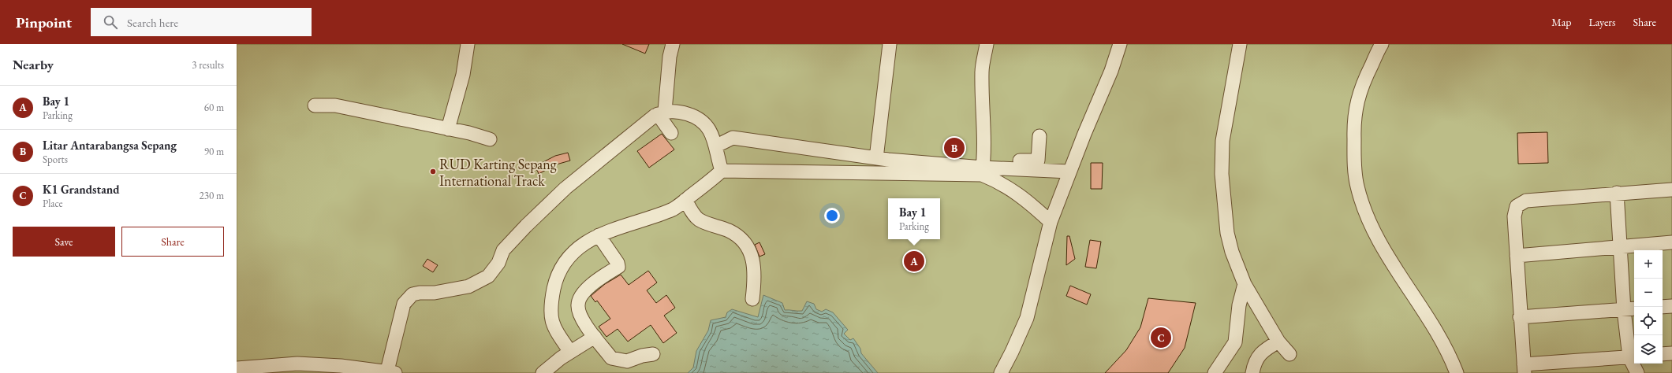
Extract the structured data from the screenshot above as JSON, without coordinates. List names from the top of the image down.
{
  "places": ["RUD Karting Sepang International Track"],
  "page": {
    "header": "Pinpoint",
    "search": "Search here",
    "nav": ["Map", "Layers", "Share"],
    "heading": ["Nearby", "3 results"],
    "list": [
      {
        "mark": "A",
        "name": "Bay 1",
        "note": "Parking",
        "value": "60 m"
      },
      {
        "mark": "B",
        "name": "Litar Antarabangsa Sepang",
        "note": "Sports",
        "value": "90 m"
      },
      {
        "mark": "C",
        "name": "K1 Grandstand",
        "note": "Place",
        "value": "230 m"
      }
    ],
    "pins": ["B", "A", "C"],
    "popup": ["Bay 1", "Parking"],
    "buttons": ["Save", "Share"],
    "map_buttons": ["+", "−"]
  }
}
